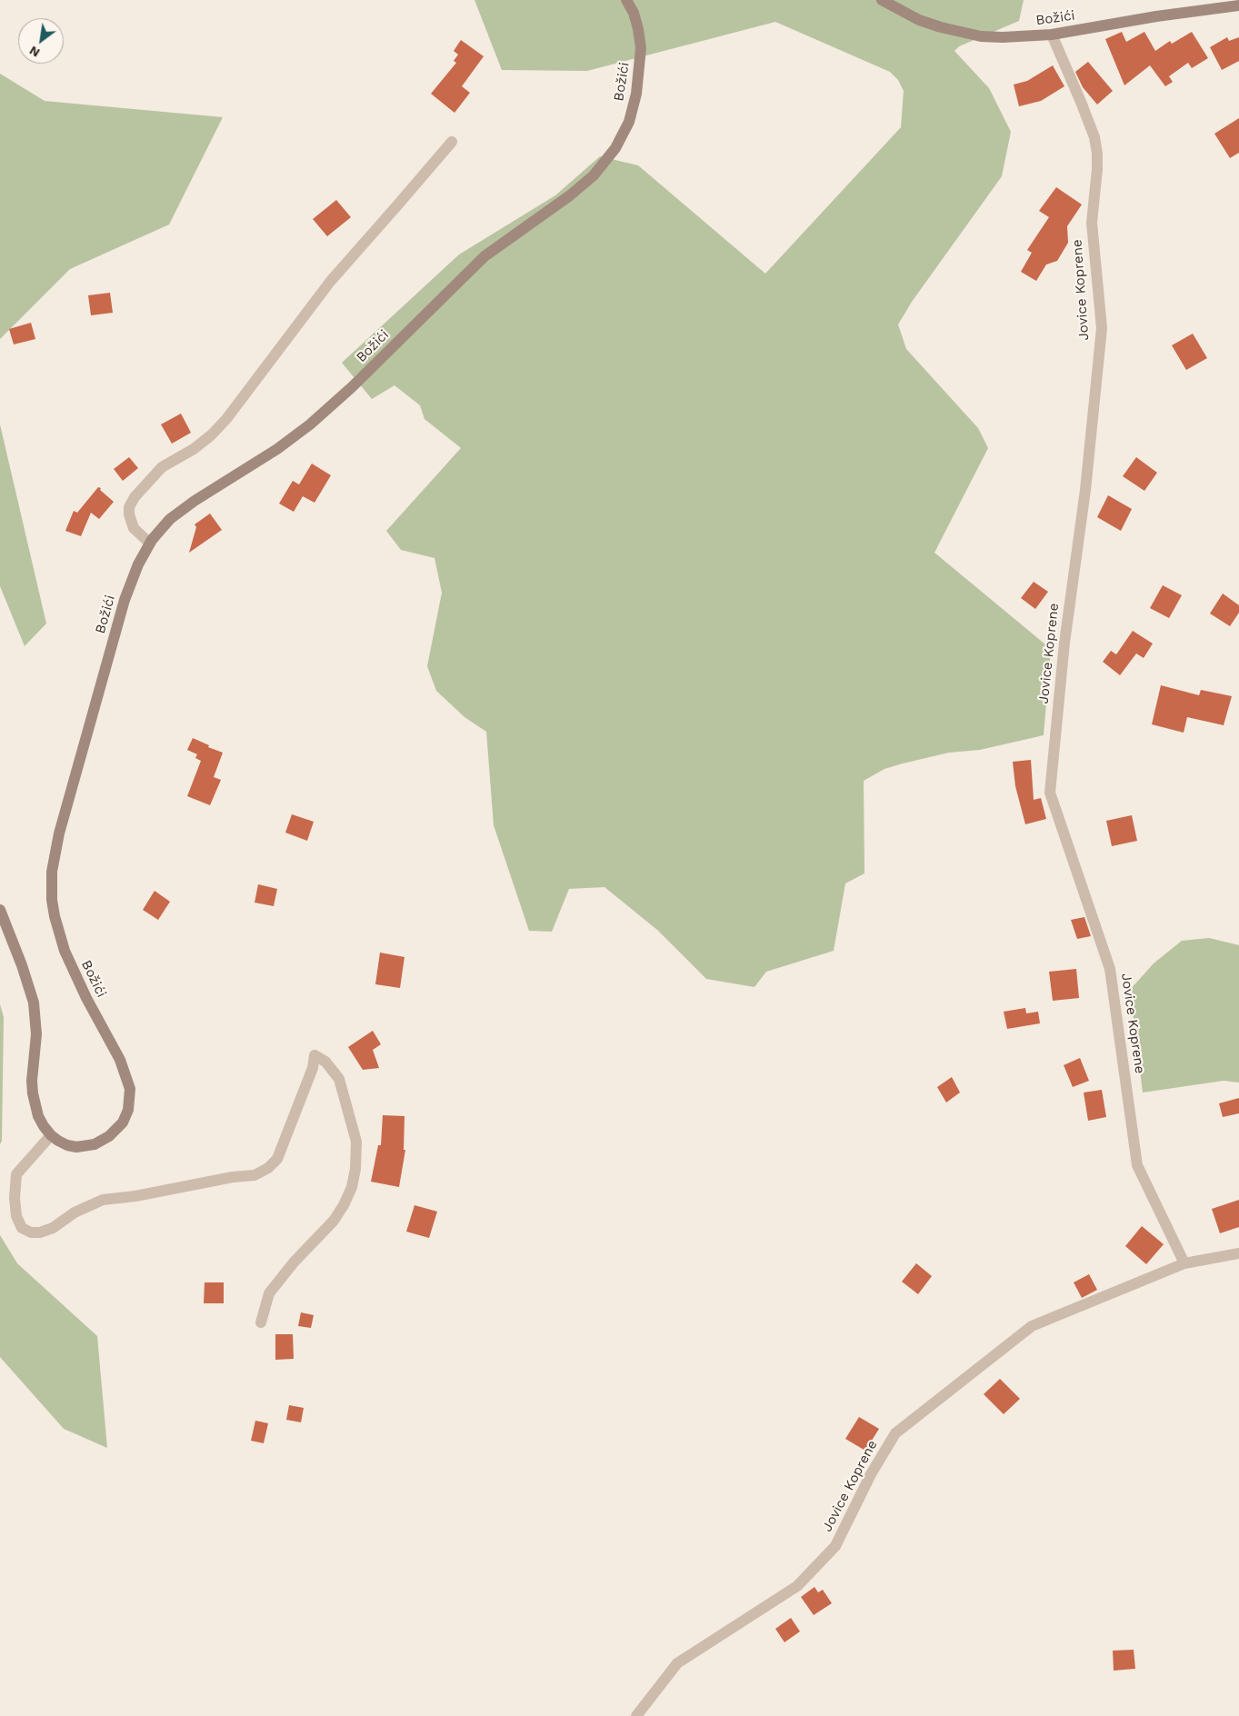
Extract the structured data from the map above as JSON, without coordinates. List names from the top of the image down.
{
  "streets": {
    "main road": ["Božići"],
    "street": ["Jovice Koprene"]
  },
  "crossings": [
    ["Božići", "Jovice Koprene"]
  ],
  "north": "bottom left"
}
